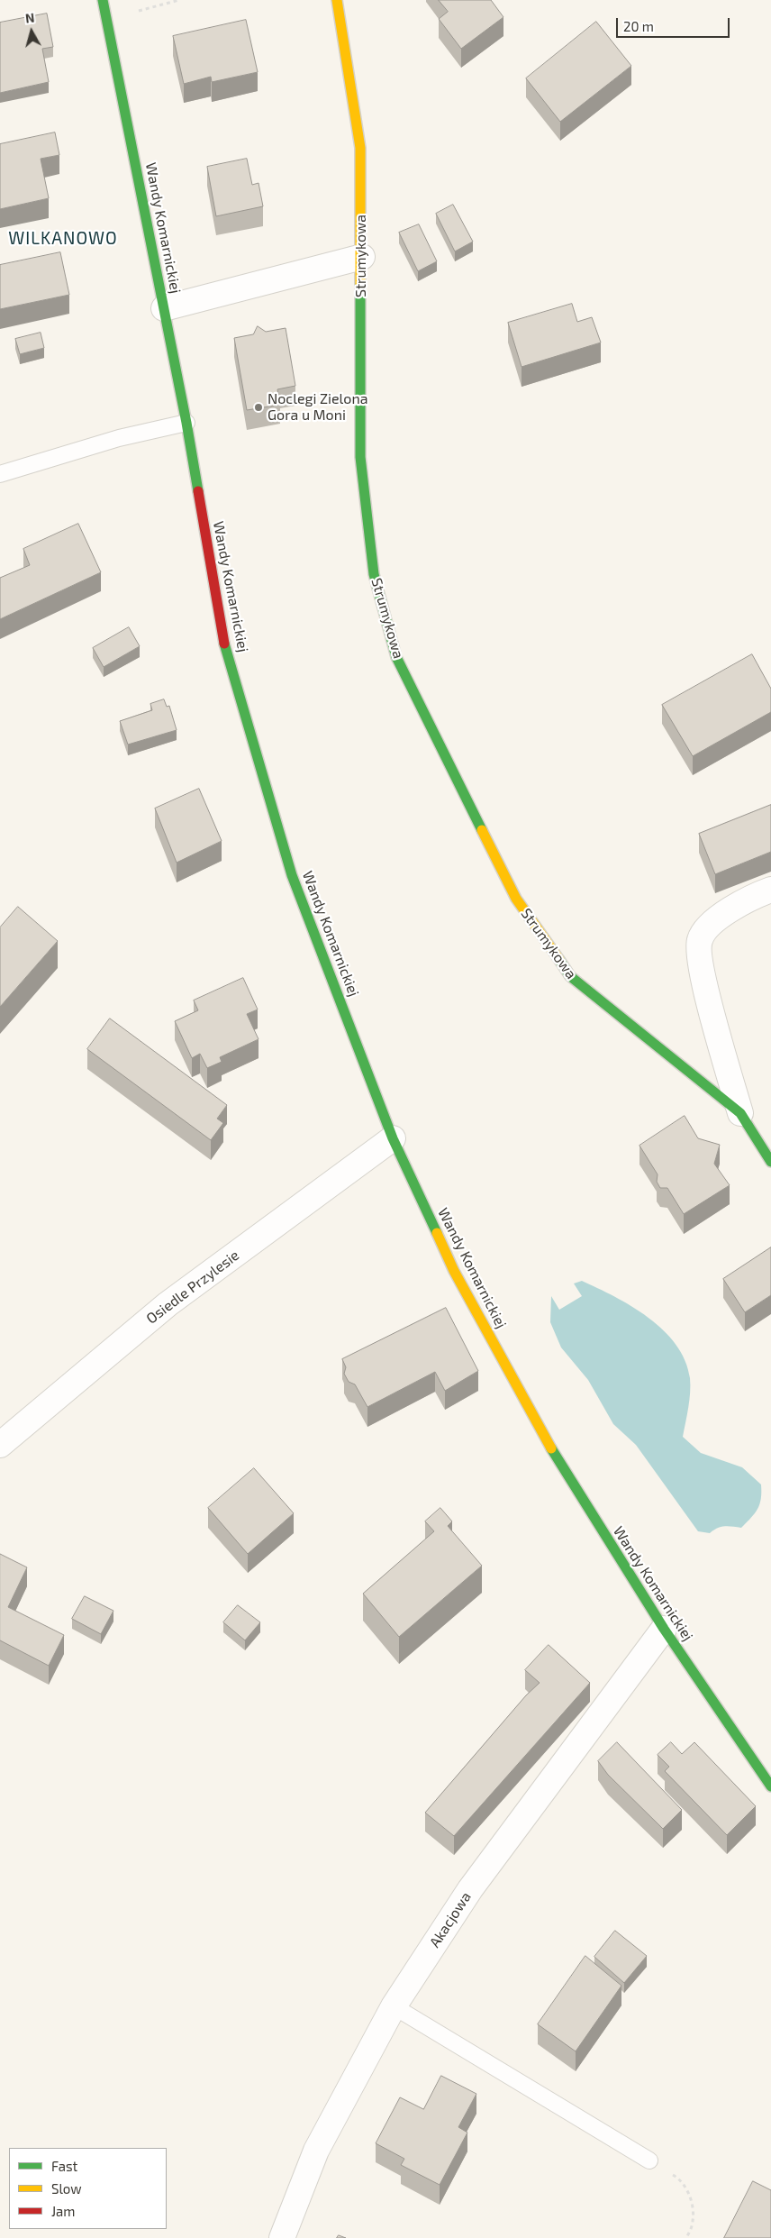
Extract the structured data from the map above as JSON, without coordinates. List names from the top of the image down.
{
  "streets": {
    "street": [
      "Wandy Komarnickiej",
      "Strumykowa",
      "Osiedle Przylesie",
      "Akacjowa"
    ]
  },
  "crossings": [
    ["Wandy Komarnickiej", "Osiedle Przylesie"],
    ["Wandy Komarnickiej", "Akacjowa"]
  ],
  "districts": ["WILKANOWO"],
  "places": ["Noclegi Zielona Gora u Moni"],
  "legend": ["Fast", "Slow", "Jam"],
  "scale_bar": "20 m",
  "north": "top"
}
